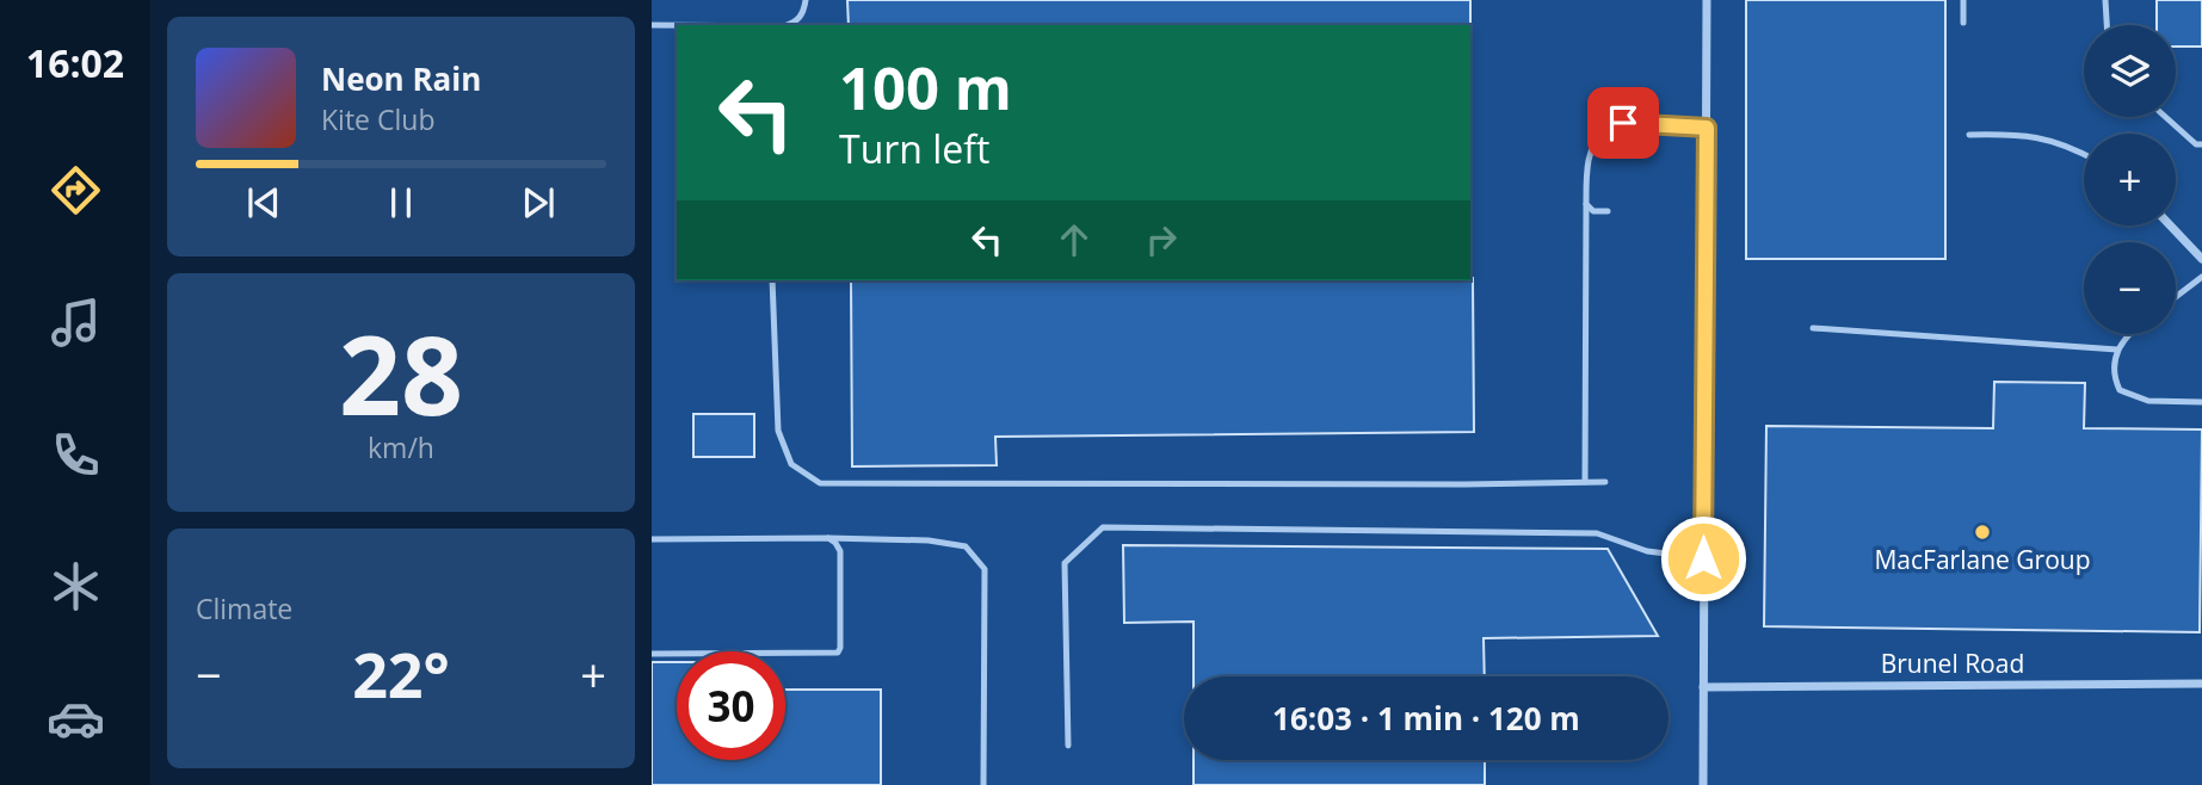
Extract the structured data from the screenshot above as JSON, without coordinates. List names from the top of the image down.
{
  "streets": {
    "street": ["Brunel Road"]
  },
  "places": ["MacFarlane Group"],
  "page": {
    "tabs": "16:02",
    "map_buttons": ["+", "−"],
    "turn": ["100 m", "Turn left"],
    "song": ["Neon Rain", "Kite Club"],
    "tile": [
      ["28", "km/h"],
      "Climate"
    ],
    "heat": ["−", "22°", "+"],
    "limit": "30",
    "trip": "16:03 · 1 min · 120 m"
  }
}
